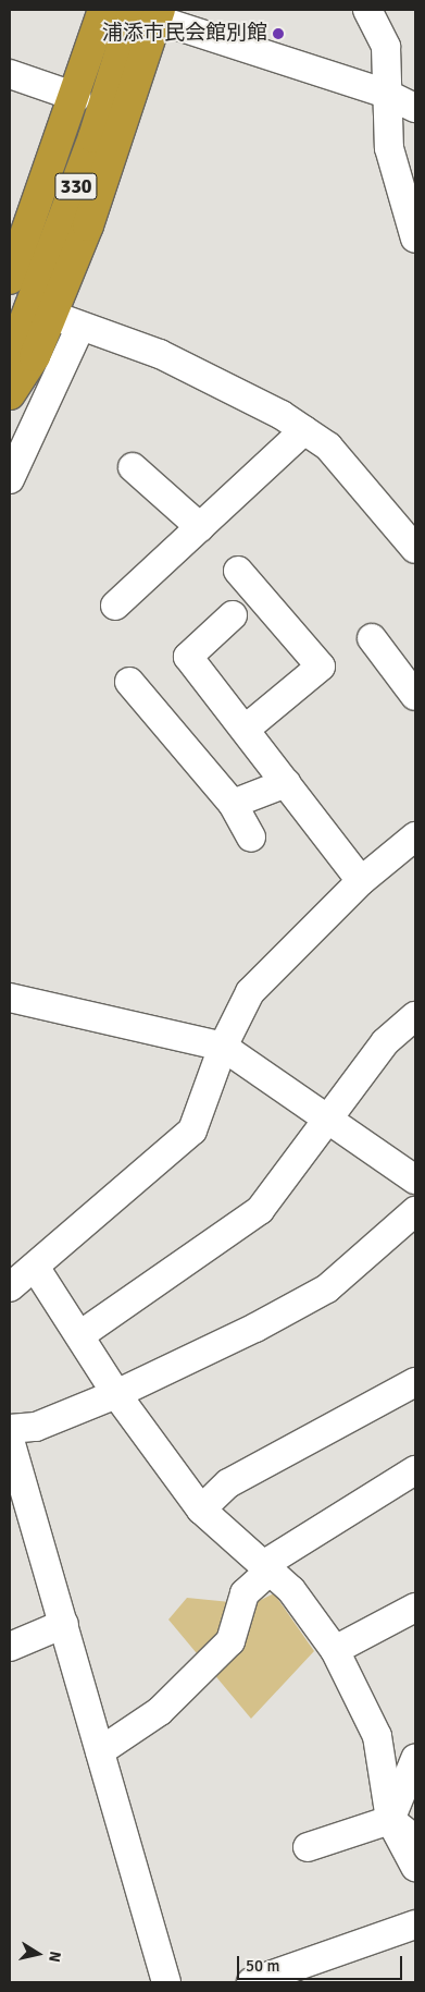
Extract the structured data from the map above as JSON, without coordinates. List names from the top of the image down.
{
  "streets": {
    "highway": ["330"]
  },
  "places": ["浦添市民会館別館"],
  "scale_bar": "50 m",
  "north": "right"
}
